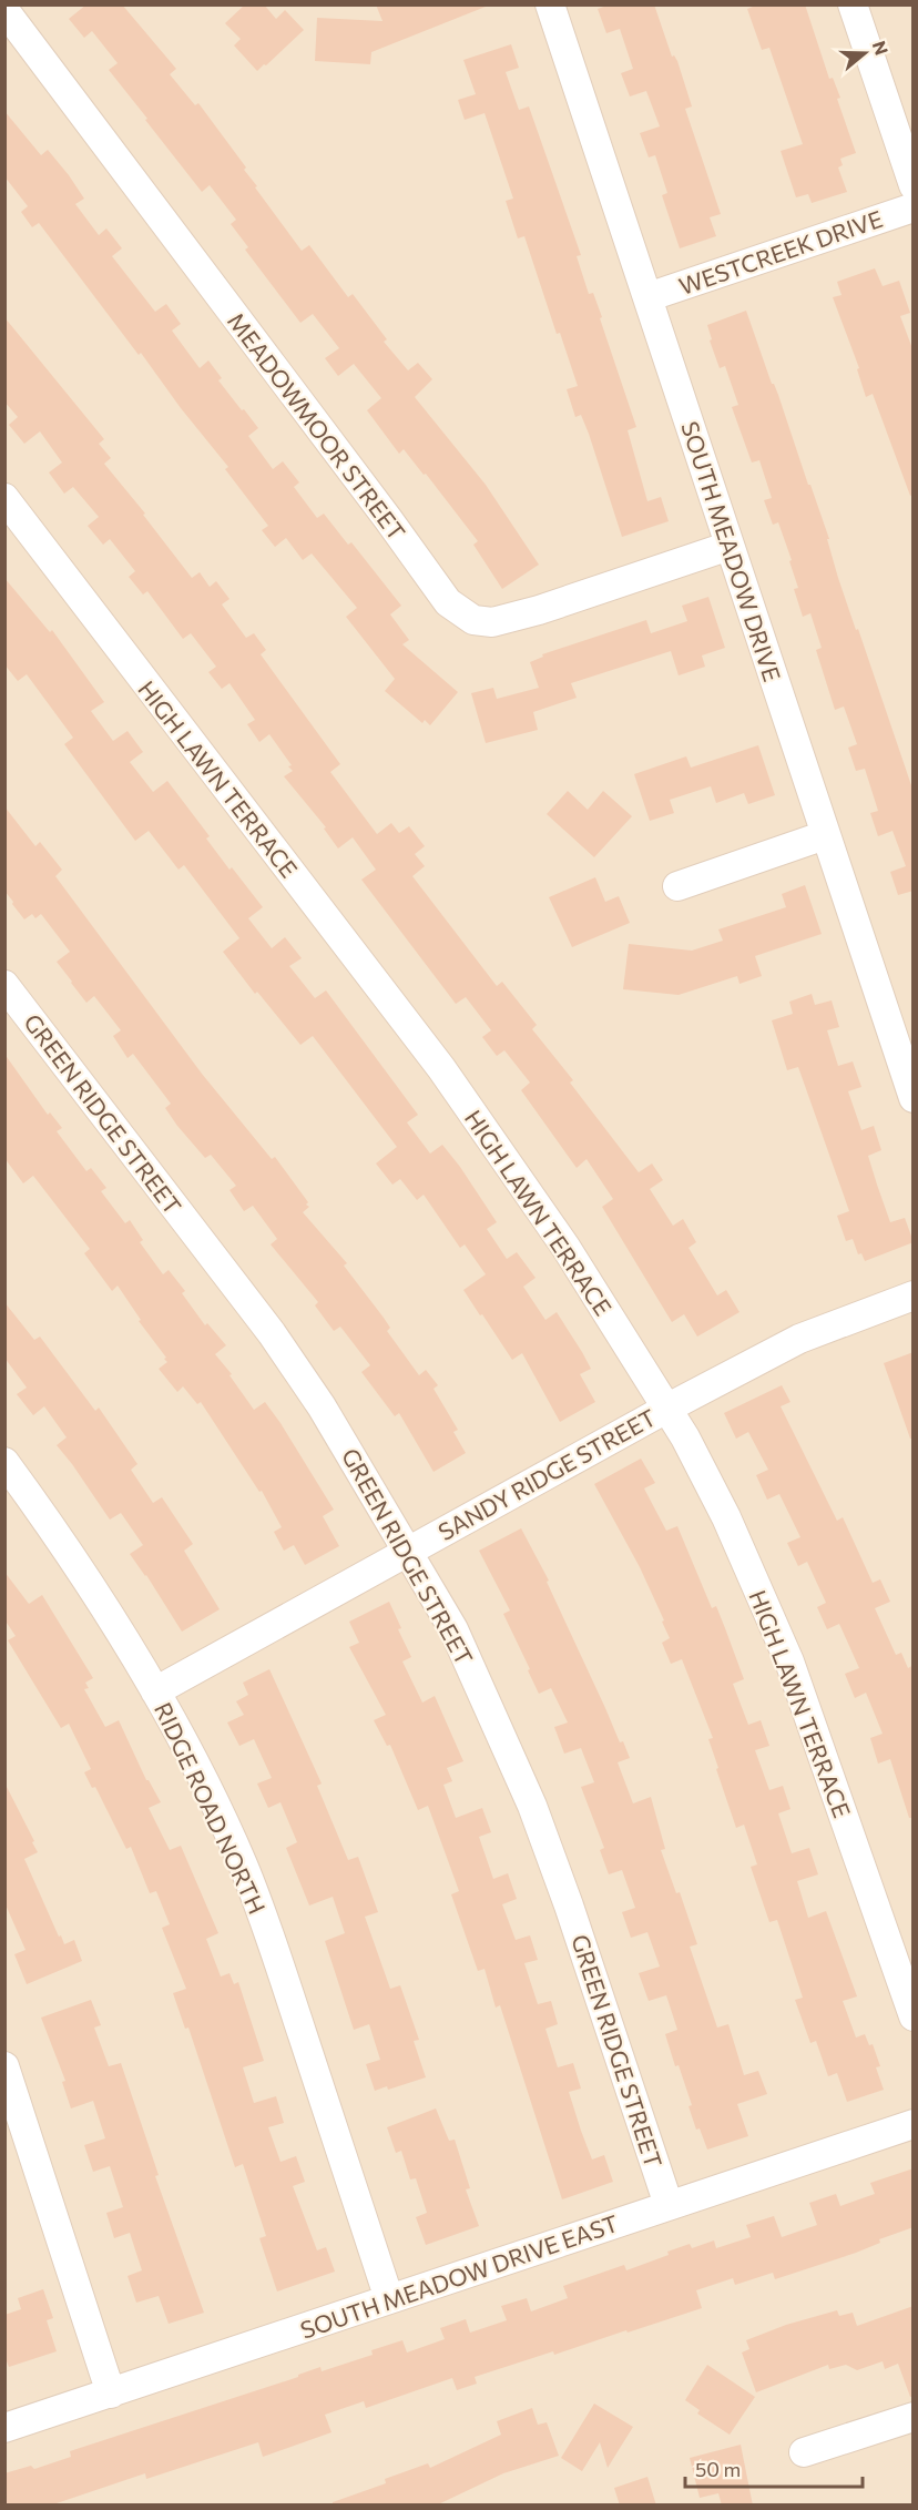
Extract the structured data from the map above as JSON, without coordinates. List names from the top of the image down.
{
  "streets": {
    "street": [
      "WESTCREEK DRIVE",
      "MEADOWMOOR STREET",
      "SOUTH MEADOW DRIVE",
      "HIGH LAWN TERRACE",
      "GREEN RIDGE STREET",
      "SANDY RIDGE STREET",
      "RIDGE ROAD NORTH",
      "SOUTH MEADOW DRIVE EAST"
    ]
  },
  "crossings": [
    ["WESTCREEK DRIVE", "SOUTH MEADOW DRIVE"],
    ["MEADOWMOOR STREET", "SOUTH MEADOW DRIVE"],
    ["HIGH LAWN TERRACE", "SANDY RIDGE STREET"],
    ["GREEN RIDGE STREET", "SANDY RIDGE STREET"],
    ["GREEN RIDGE STREET", "SOUTH MEADOW DRIVE EAST"],
    ["SANDY RIDGE STREET", "RIDGE ROAD NORTH"],
    ["RIDGE ROAD NORTH", "SOUTH MEADOW DRIVE EAST"]
  ],
  "scale_bar": "50 m",
  "north": "right"
}
